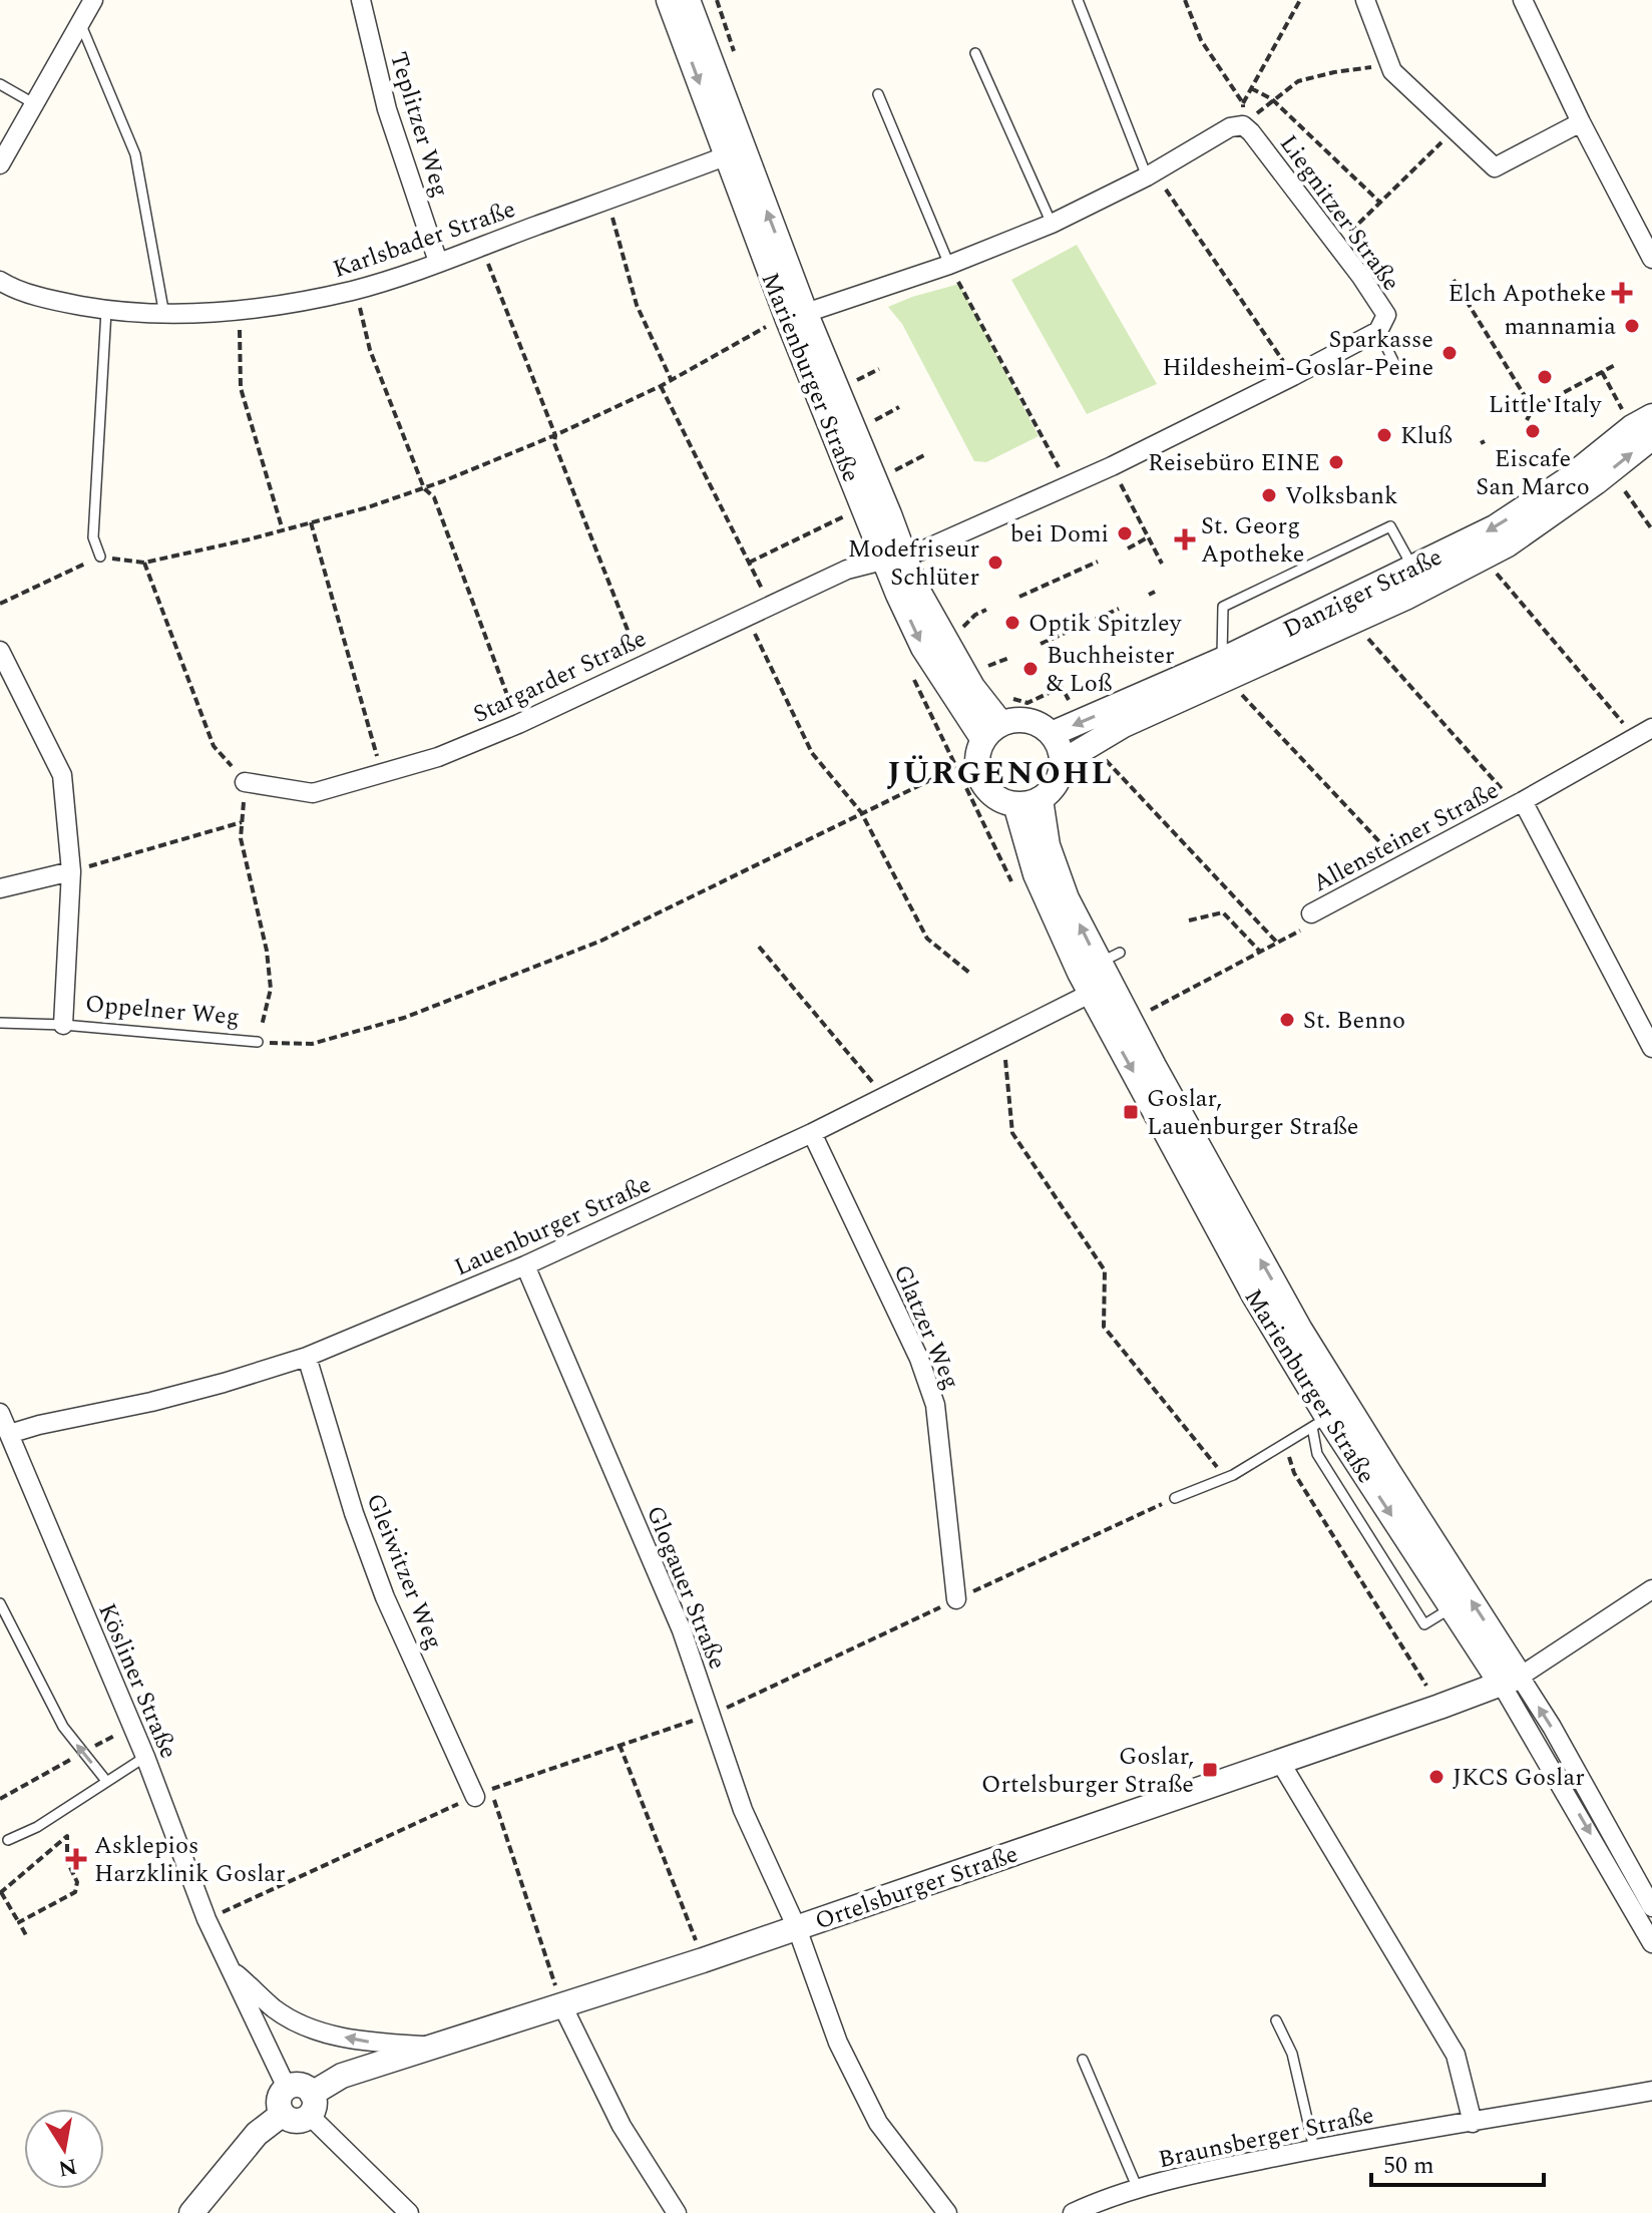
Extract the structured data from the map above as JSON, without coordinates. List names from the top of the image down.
{
  "streets": {
    "street": [
      "Teplitzer Weg",
      "Liegnitzer Straße",
      "Karlsbader Straße",
      "Marienburger Straße",
      "Danziger Straße",
      "Stargarder Straße",
      "Allensteiner Straße",
      "Oppelner Weg",
      "Lauenburger Straße",
      "Glatzer Weg",
      "Gleiwitzer Weg",
      "Glogauer Straße",
      "Kösliner Straße",
      "Ortelsburger Straße",
      "Braunsberger Straße"
    ]
  },
  "crossings": [
    ["Teplitzer Weg", "Karlsbader Straße"],
    ["Liegnitzer Straße", "Marienburger Straße"],
    ["Liegnitzer Straße", "Stargarder Straße"],
    ["Karlsbader Straße", "Marienburger Straße"],
    ["Marienburger Straße", "Danziger Straße"],
    ["Marienburger Straße", "Stargarder Straße"],
    ["Marienburger Straße", "Lauenburger Straße"],
    ["Marienburger Straße", "Ortelsburger Straße"],
    ["Lauenburger Straße", "Glatzer Weg"],
    ["Lauenburger Straße", "Gleiwitzer Weg"],
    ["Lauenburger Straße", "Glogauer Straße"],
    ["Lauenburger Straße", "Kösliner Straße"],
    ["Glogauer Straße", "Ortelsburger Straße"],
    ["Kösliner Straße", "Ortelsburger Straße"]
  ],
  "districts": ["JÜRGENOHL"],
  "places": {
    "health": ["Elch Apotheke", "St. Georg Apotheke", "Asklepios Harzklinik Goslar"],
    "other": [
      "mannamia",
      "Sparkasse Hildesheim-Goslar-Peine",
      "Little Italy",
      "Eiscafe San Marco",
      "Kluß",
      "Reisebüro EINE",
      "Volksbank",
      "bei Domi",
      "Modefriseur Schlüter",
      "Optik Spitzley",
      "Buchheister & Loß",
      "St. Benno",
      "JKCS Goslar"
    ],
    "transit": ["Goslar, Lauenburger Straße", "Goslar, Ortelsburger Straße"]
  },
  "scale_bar": "50 m",
  "north": "bottom"
}
